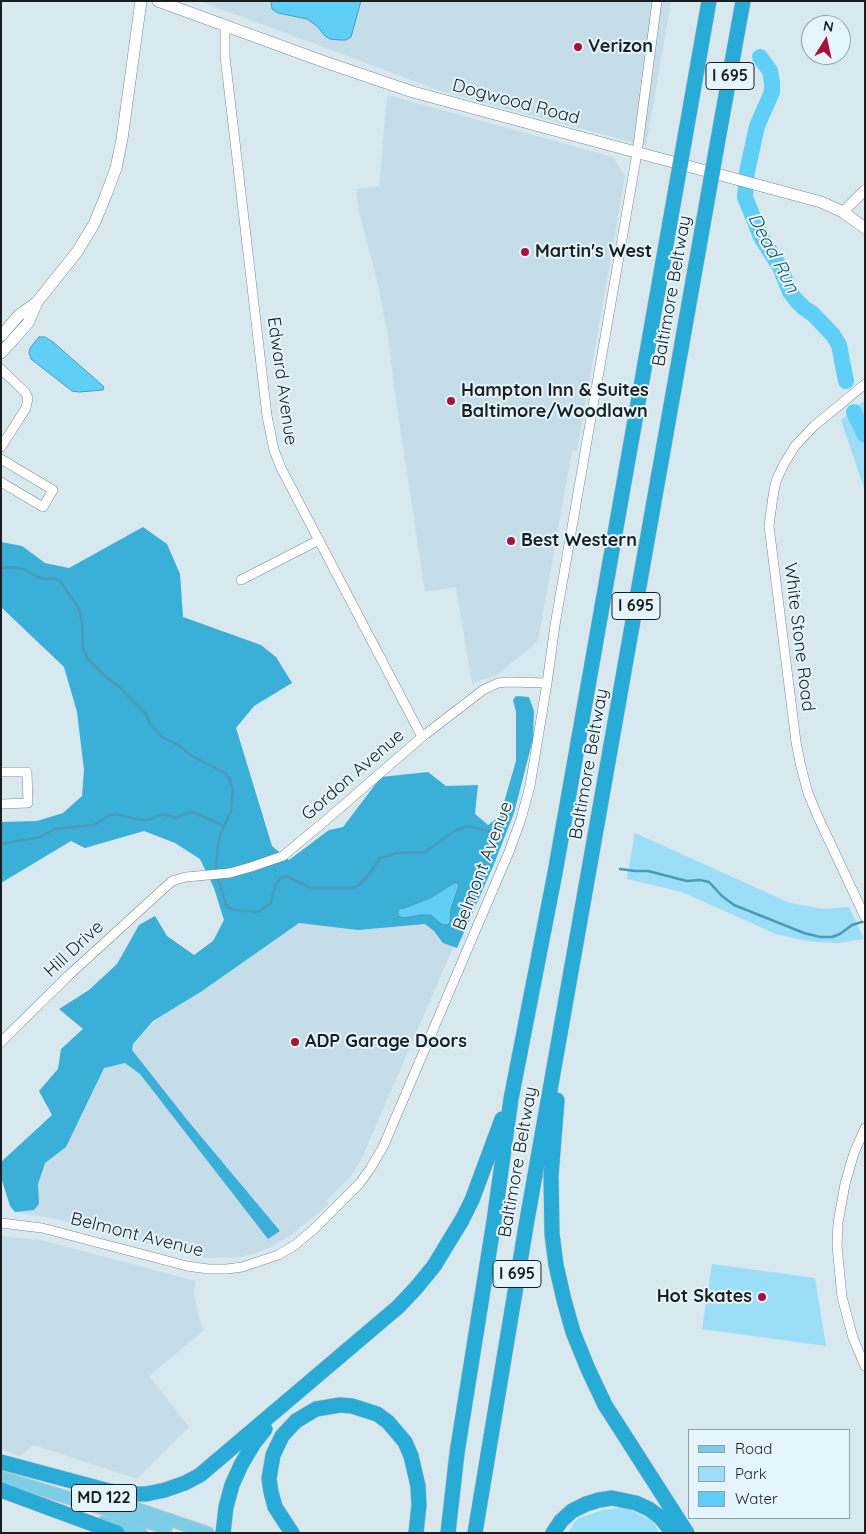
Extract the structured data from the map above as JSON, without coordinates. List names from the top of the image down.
{
  "streets": {
    "highway": ["I 695", "Baltimore Beltway"],
    "main road": ["Dogwood Road", "MD 122"],
    "street": [
      "Edward Avenue",
      "White Stone Road",
      "Gordon Avenue",
      "Belmont Avenue",
      "Hill Drive"
    ]
  },
  "crossings": [
    ["Dogwood Road", "Edward Avenue"],
    ["Dogwood Road", "Belmont Avenue"],
    ["Edward Avenue", "Gordon Avenue"],
    ["Gordon Avenue", "Belmont Avenue"],
    ["Gordon Avenue", "Hill Drive"]
  ],
  "water": ["Dead Run"],
  "places": [
    "Verizon",
    "Martin's West",
    "Hampton Inn & Suites Baltimore/Woodlawn",
    "Best Western",
    "ADP Garage Doors",
    "Hot Skates"
  ],
  "legend": ["Road", "Park", "Water"],
  "north": "top"
}
